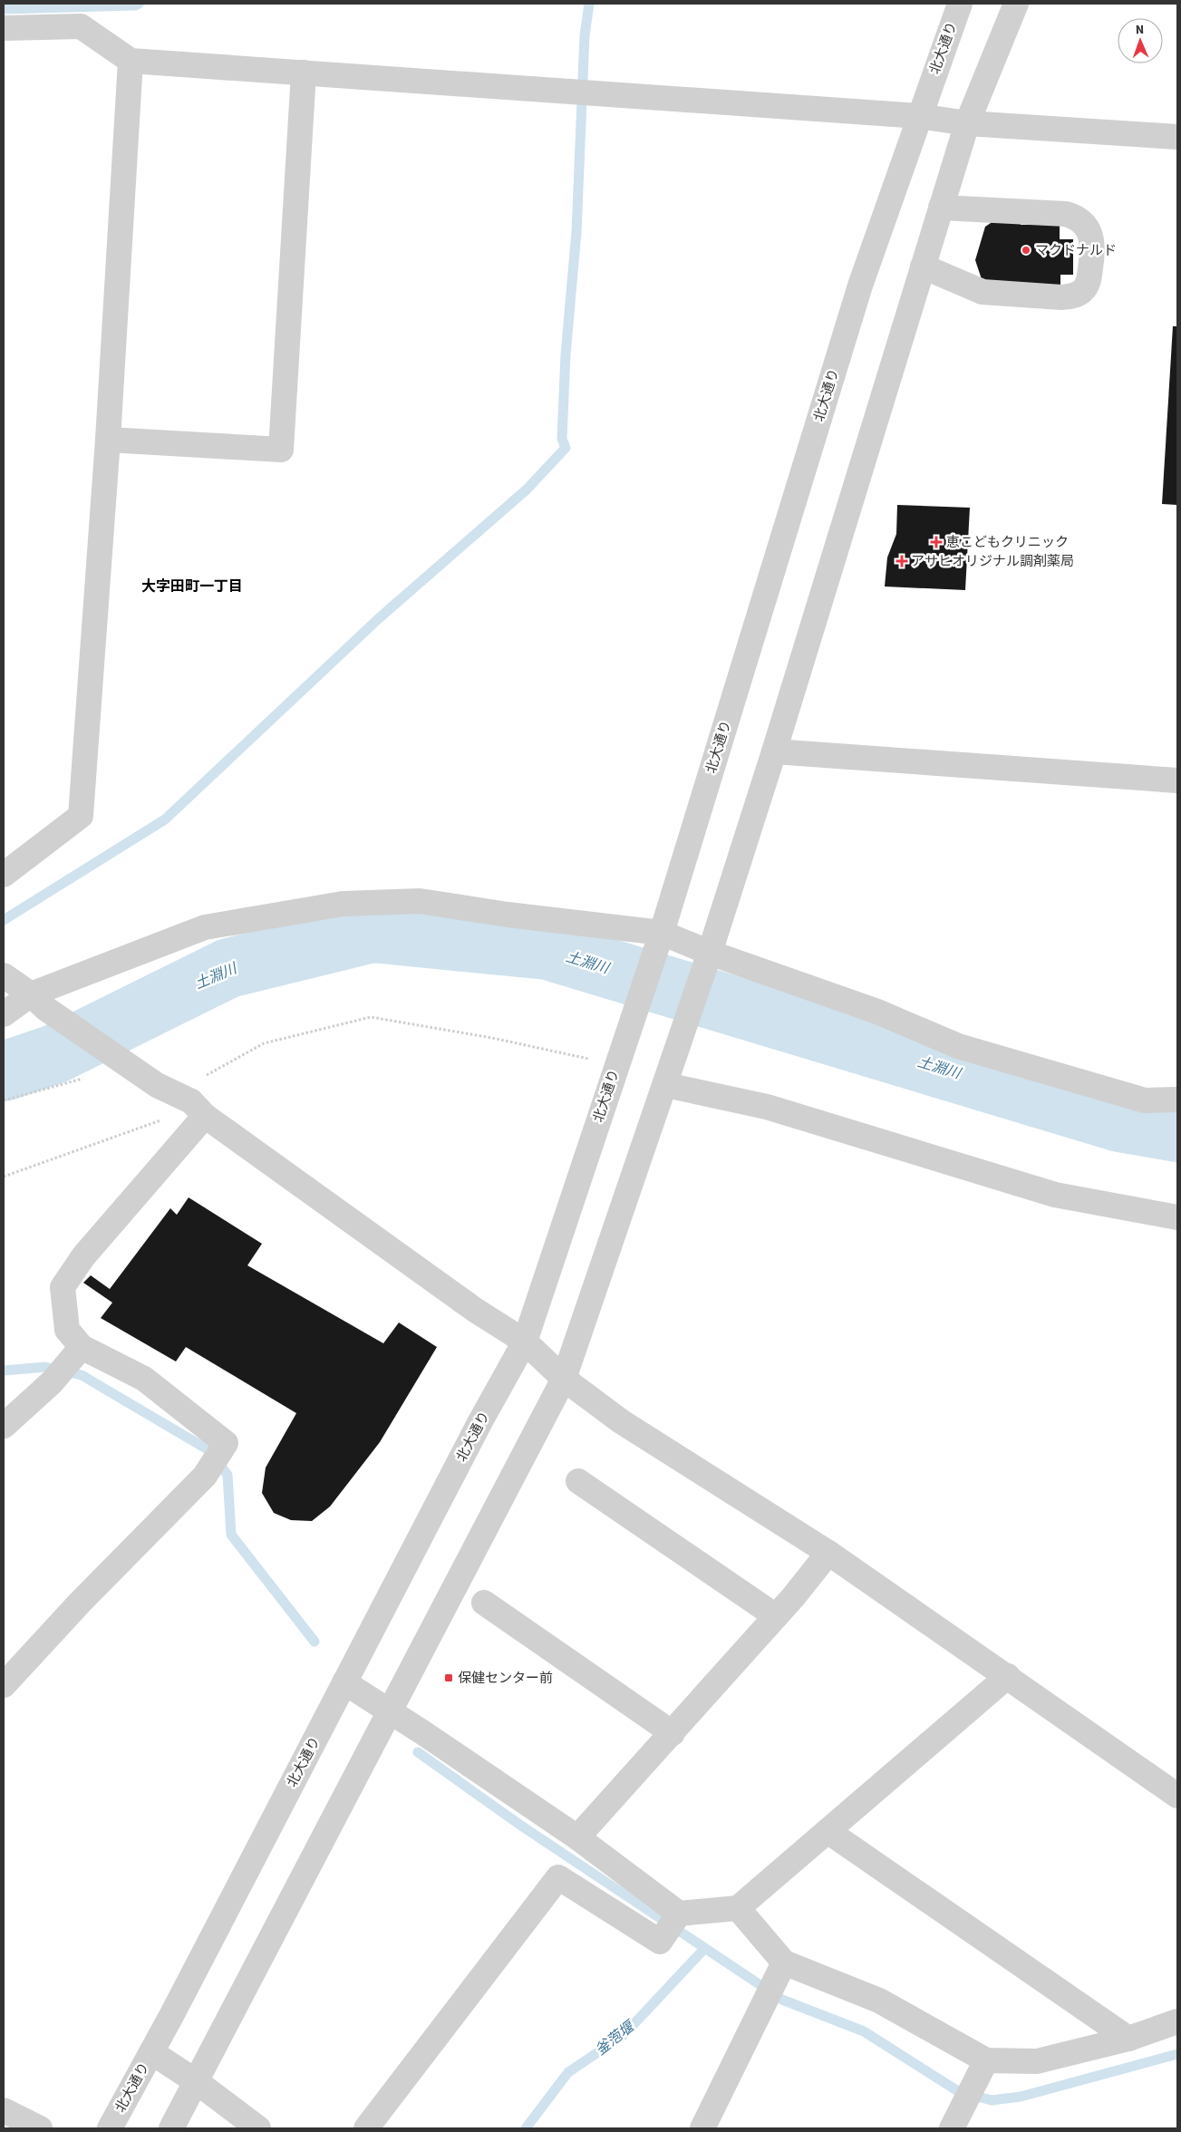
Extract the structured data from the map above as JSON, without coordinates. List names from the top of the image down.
{
  "streets": {
    "street": ["北大通り"]
  },
  "districts": ["大字田町一丁目"],
  "water": ["土淵川", "釜萢堰"],
  "places": {
    "other": ["マクドナルド"],
    "health": ["恵こどもクリニック", "アサヒオリジナル調剤薬局"],
    "transit": ["保健センター前"]
  },
  "north": "top"
}
